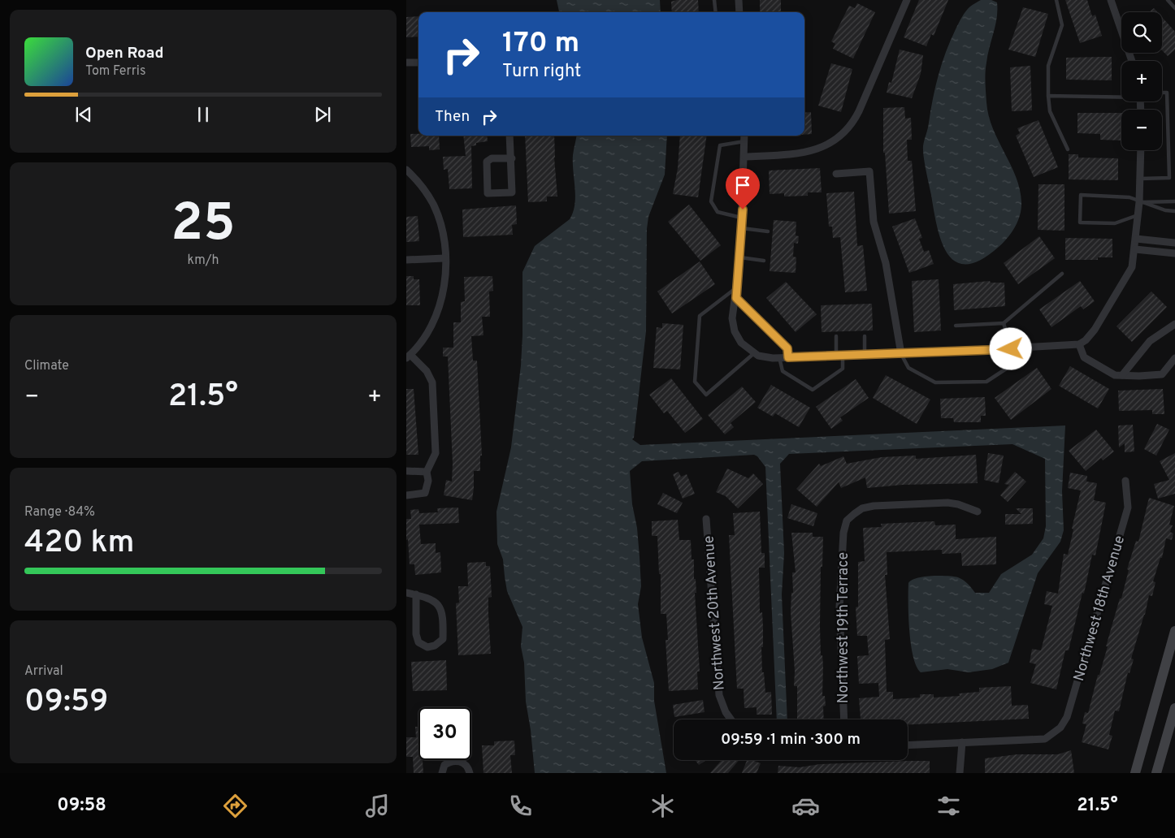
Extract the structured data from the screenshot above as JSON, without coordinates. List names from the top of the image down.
{
  "streets": {
    "street": ["Northwest 18th Avenue", "Northwest 20th Avenue", "Northwest 19th Terrace"]
  },
  "page": {
    "map_buttons": ["+", "−"],
    "turn": ["170 m", "Turn right"],
    "song": ["Open Road", "Tom Ferris"],
    "then": "Then",
    "tile": [
      ["25", "km/h"],
      "Climate",
      ["Range · 84%", "420 km"],
      ["Arrival", "09:59"]
    ],
    "heat": ["−", "21.5°", "+"],
    "limit": "30",
    "trip": "09:59 · 1 min · 300 m",
    "tabs": ["09:58", "21.5°"]
  }
}
